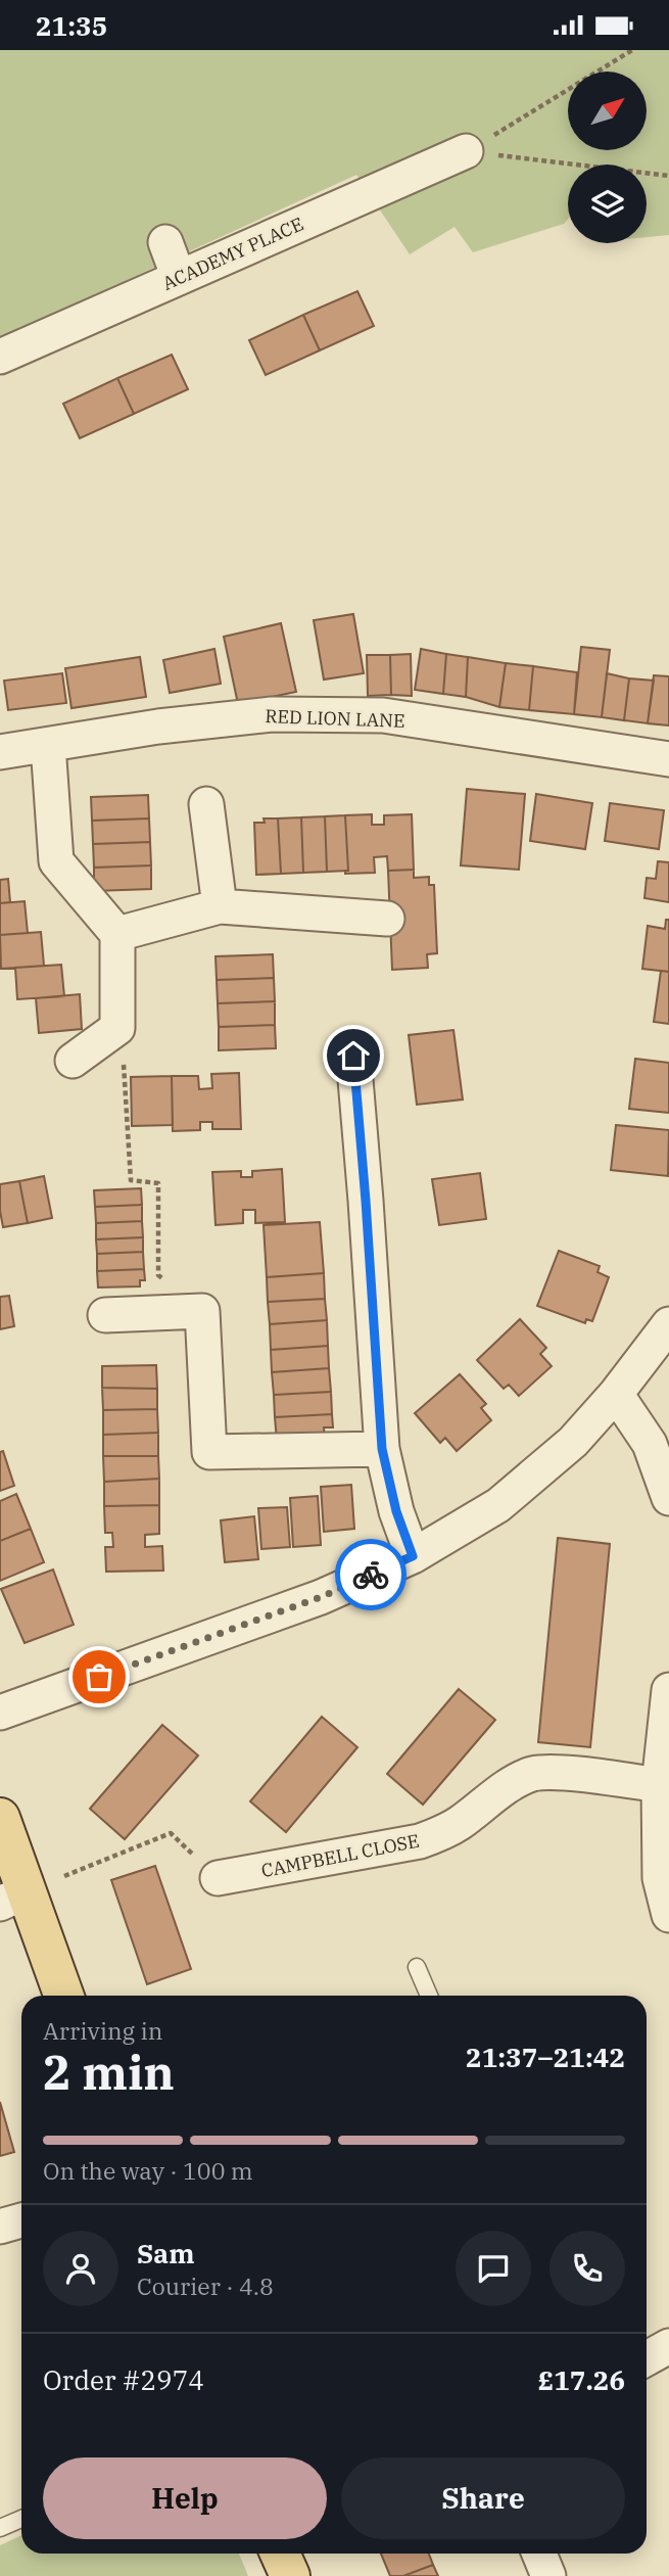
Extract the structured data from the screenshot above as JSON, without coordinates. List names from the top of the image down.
{
  "streets": {
    "street": ["ACADEMY PLACE", "RED LION LANE", "CAMPBELL CLOSE"]
  },
  "north": "top right",
  "page": {
    "status": "21:35",
    "heading": ["2 min", "Arriving in", "21:37–21:42"],
    "panel": [
      "Sam",
      "Courier · 4.8",
      "Order #2974",
      "£17.26"
    ],
    "bar": "On the way · 100 m",
    "buttons": ["Help", "Share"]
  }
}
